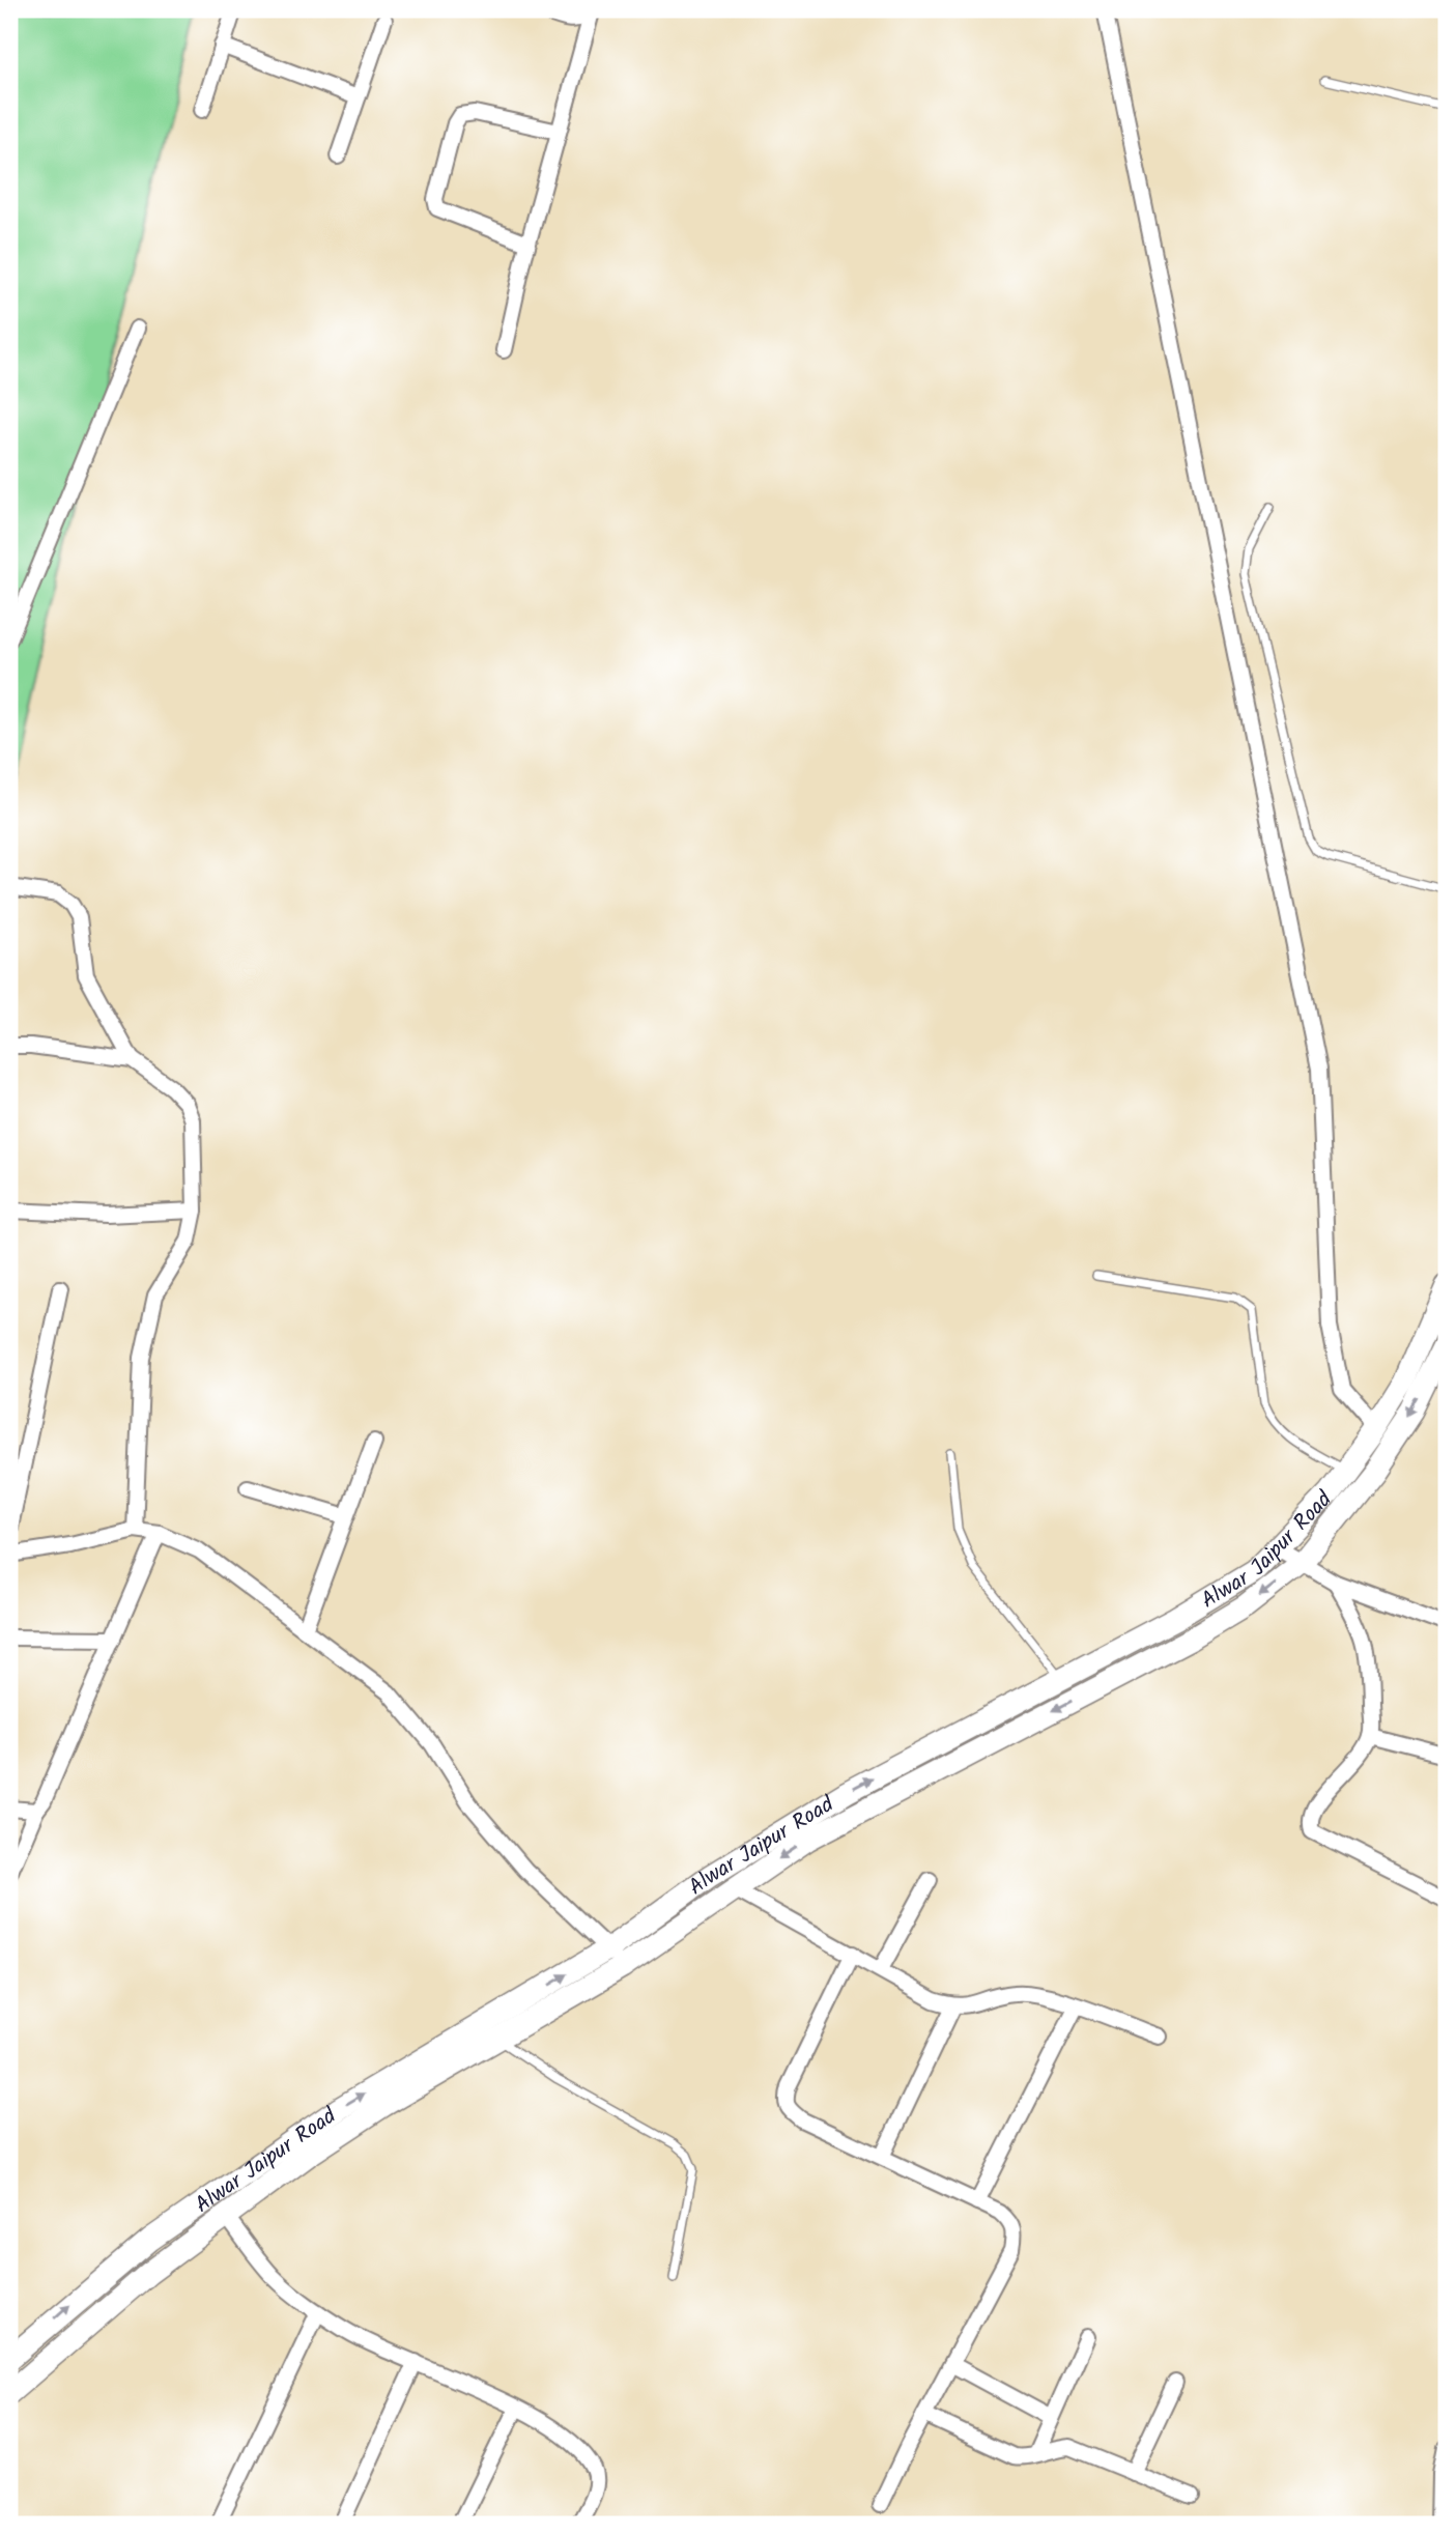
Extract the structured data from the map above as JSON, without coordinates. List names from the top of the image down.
{
  "streets": {
    "main road": ["Alwar Jaipur Road"]
  }
}
